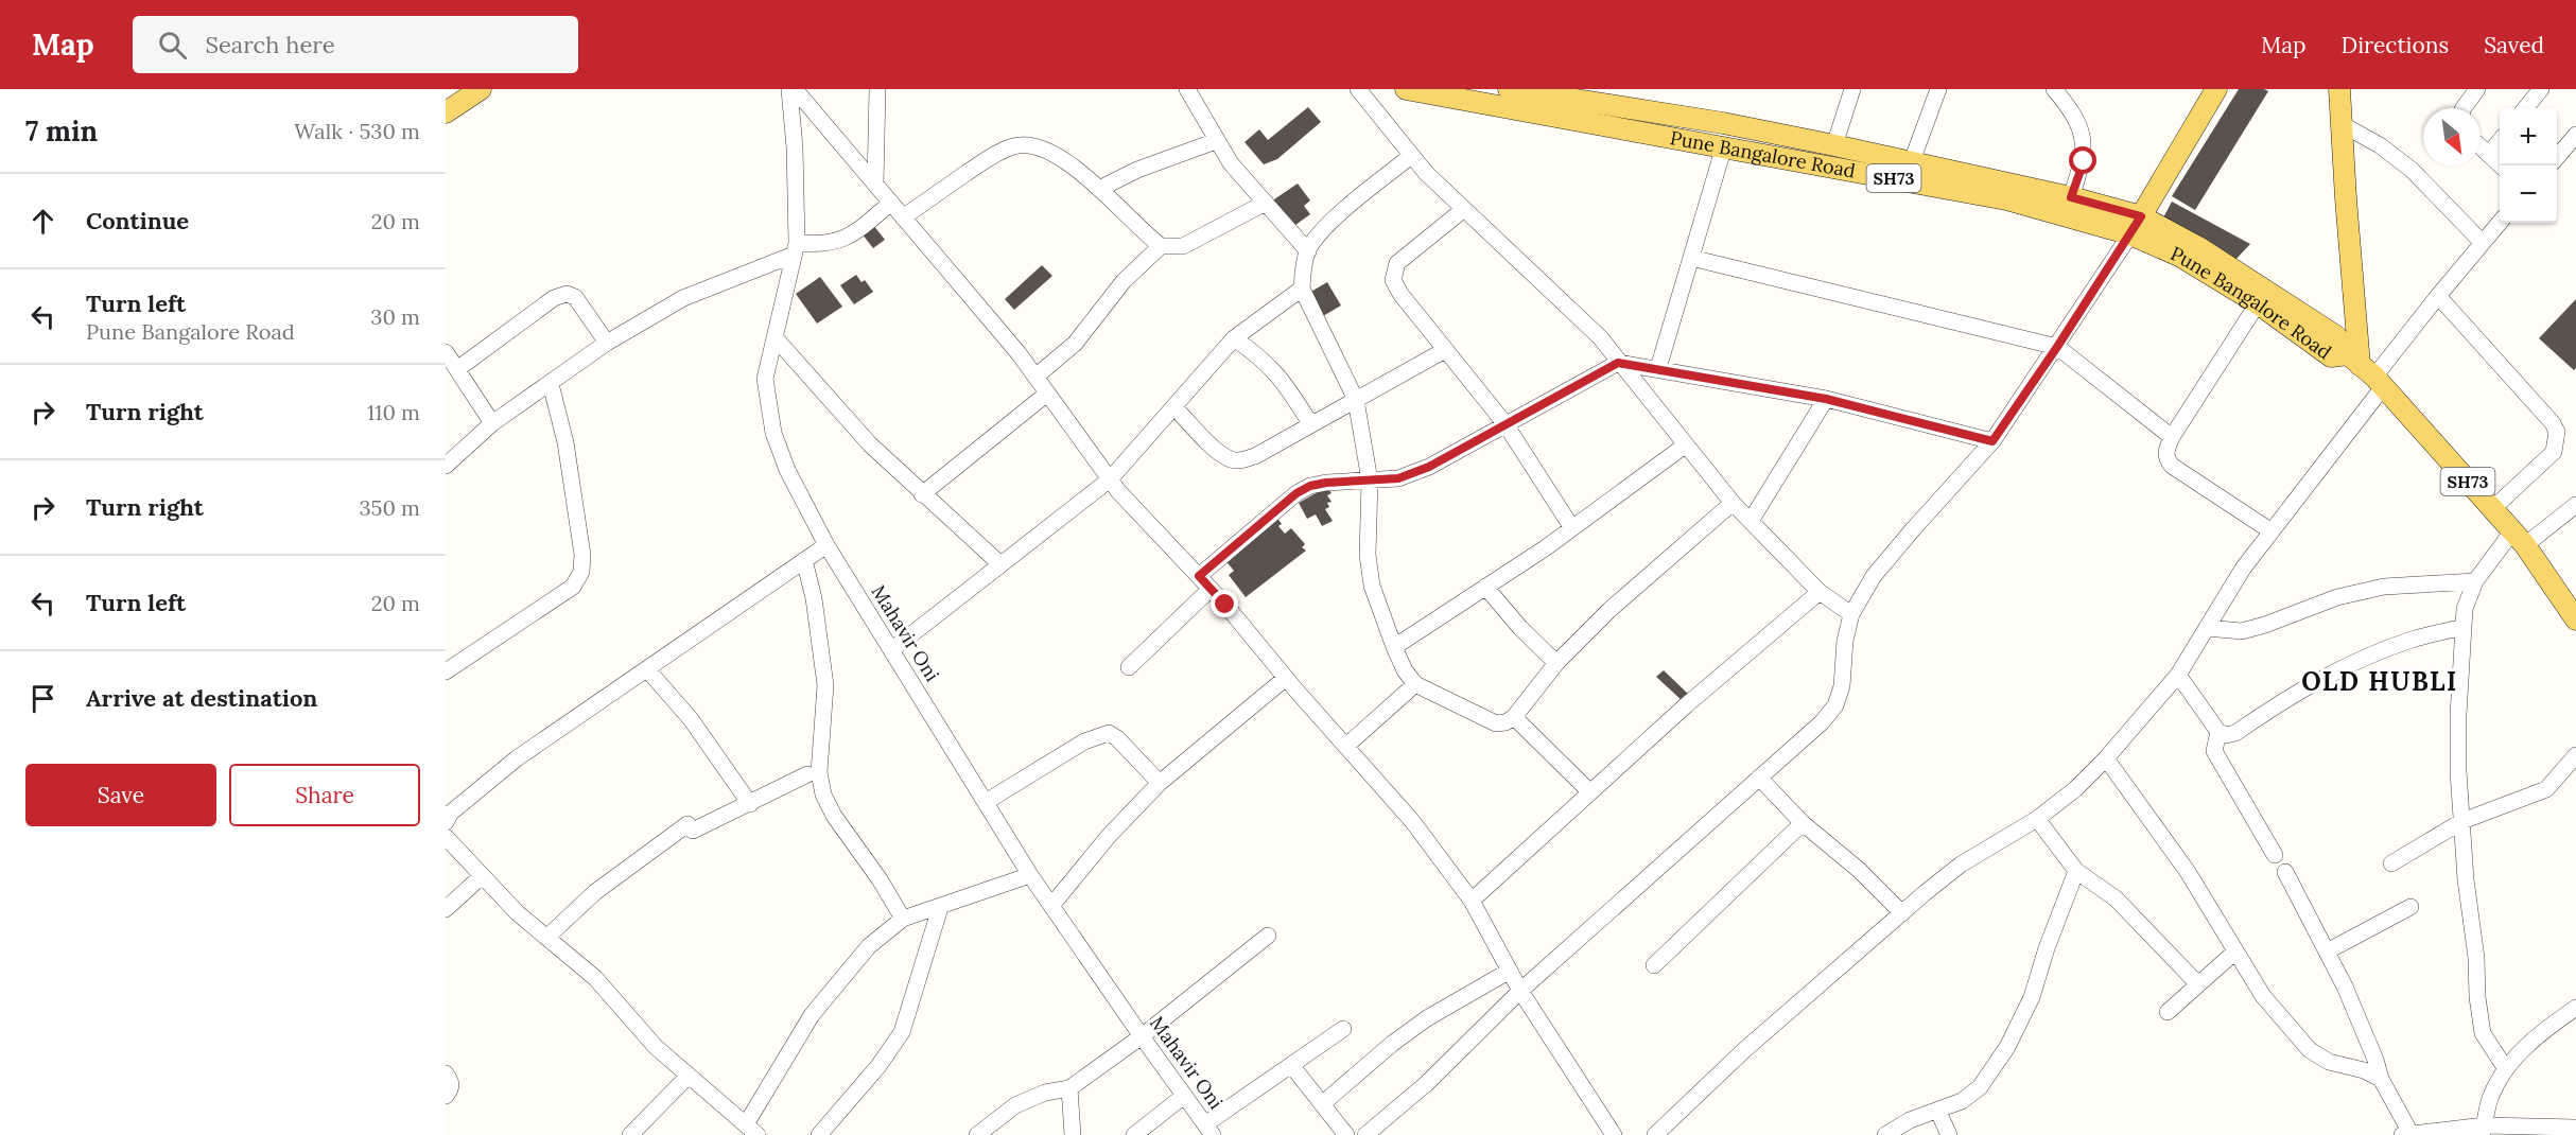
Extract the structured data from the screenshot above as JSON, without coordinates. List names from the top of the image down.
{
  "streets": {
    "main road": ["Pune Bangalore Road", "SH73"],
    "street": ["Mahavir Oni"]
  },
  "districts": ["OLD HUBLI"],
  "north": "bottom right",
  "page": {
    "header": "Map",
    "search": "Search here",
    "nav": ["Map", "Directions", "Saved"],
    "heading": ["7 min", "Walk · 530 m"],
    "map_buttons": ["+", "−"],
    "list": [
      ["Continue", "20 m"],
      ["Turn left", "Pune Bangalore Road", "30 m"],
      ["Turn right", "110 m"],
      ["Turn right", "350 m"],
      ["Turn left", "20 m"],
      "Arrive at destination"
    ],
    "buttons": ["Save", "Share"]
  }
}
